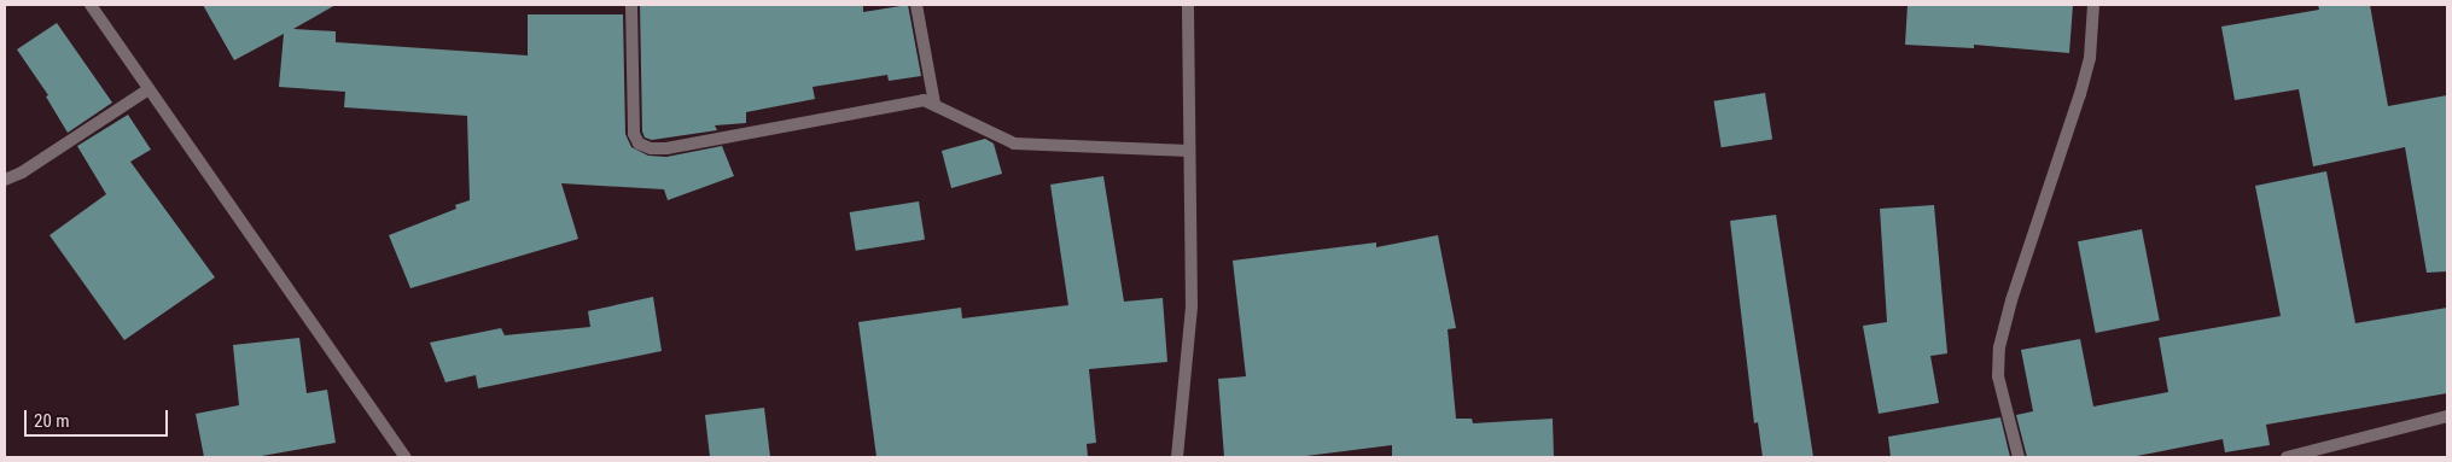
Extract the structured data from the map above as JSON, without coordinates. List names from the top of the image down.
{
  "scale_bar": "20 m"
}
